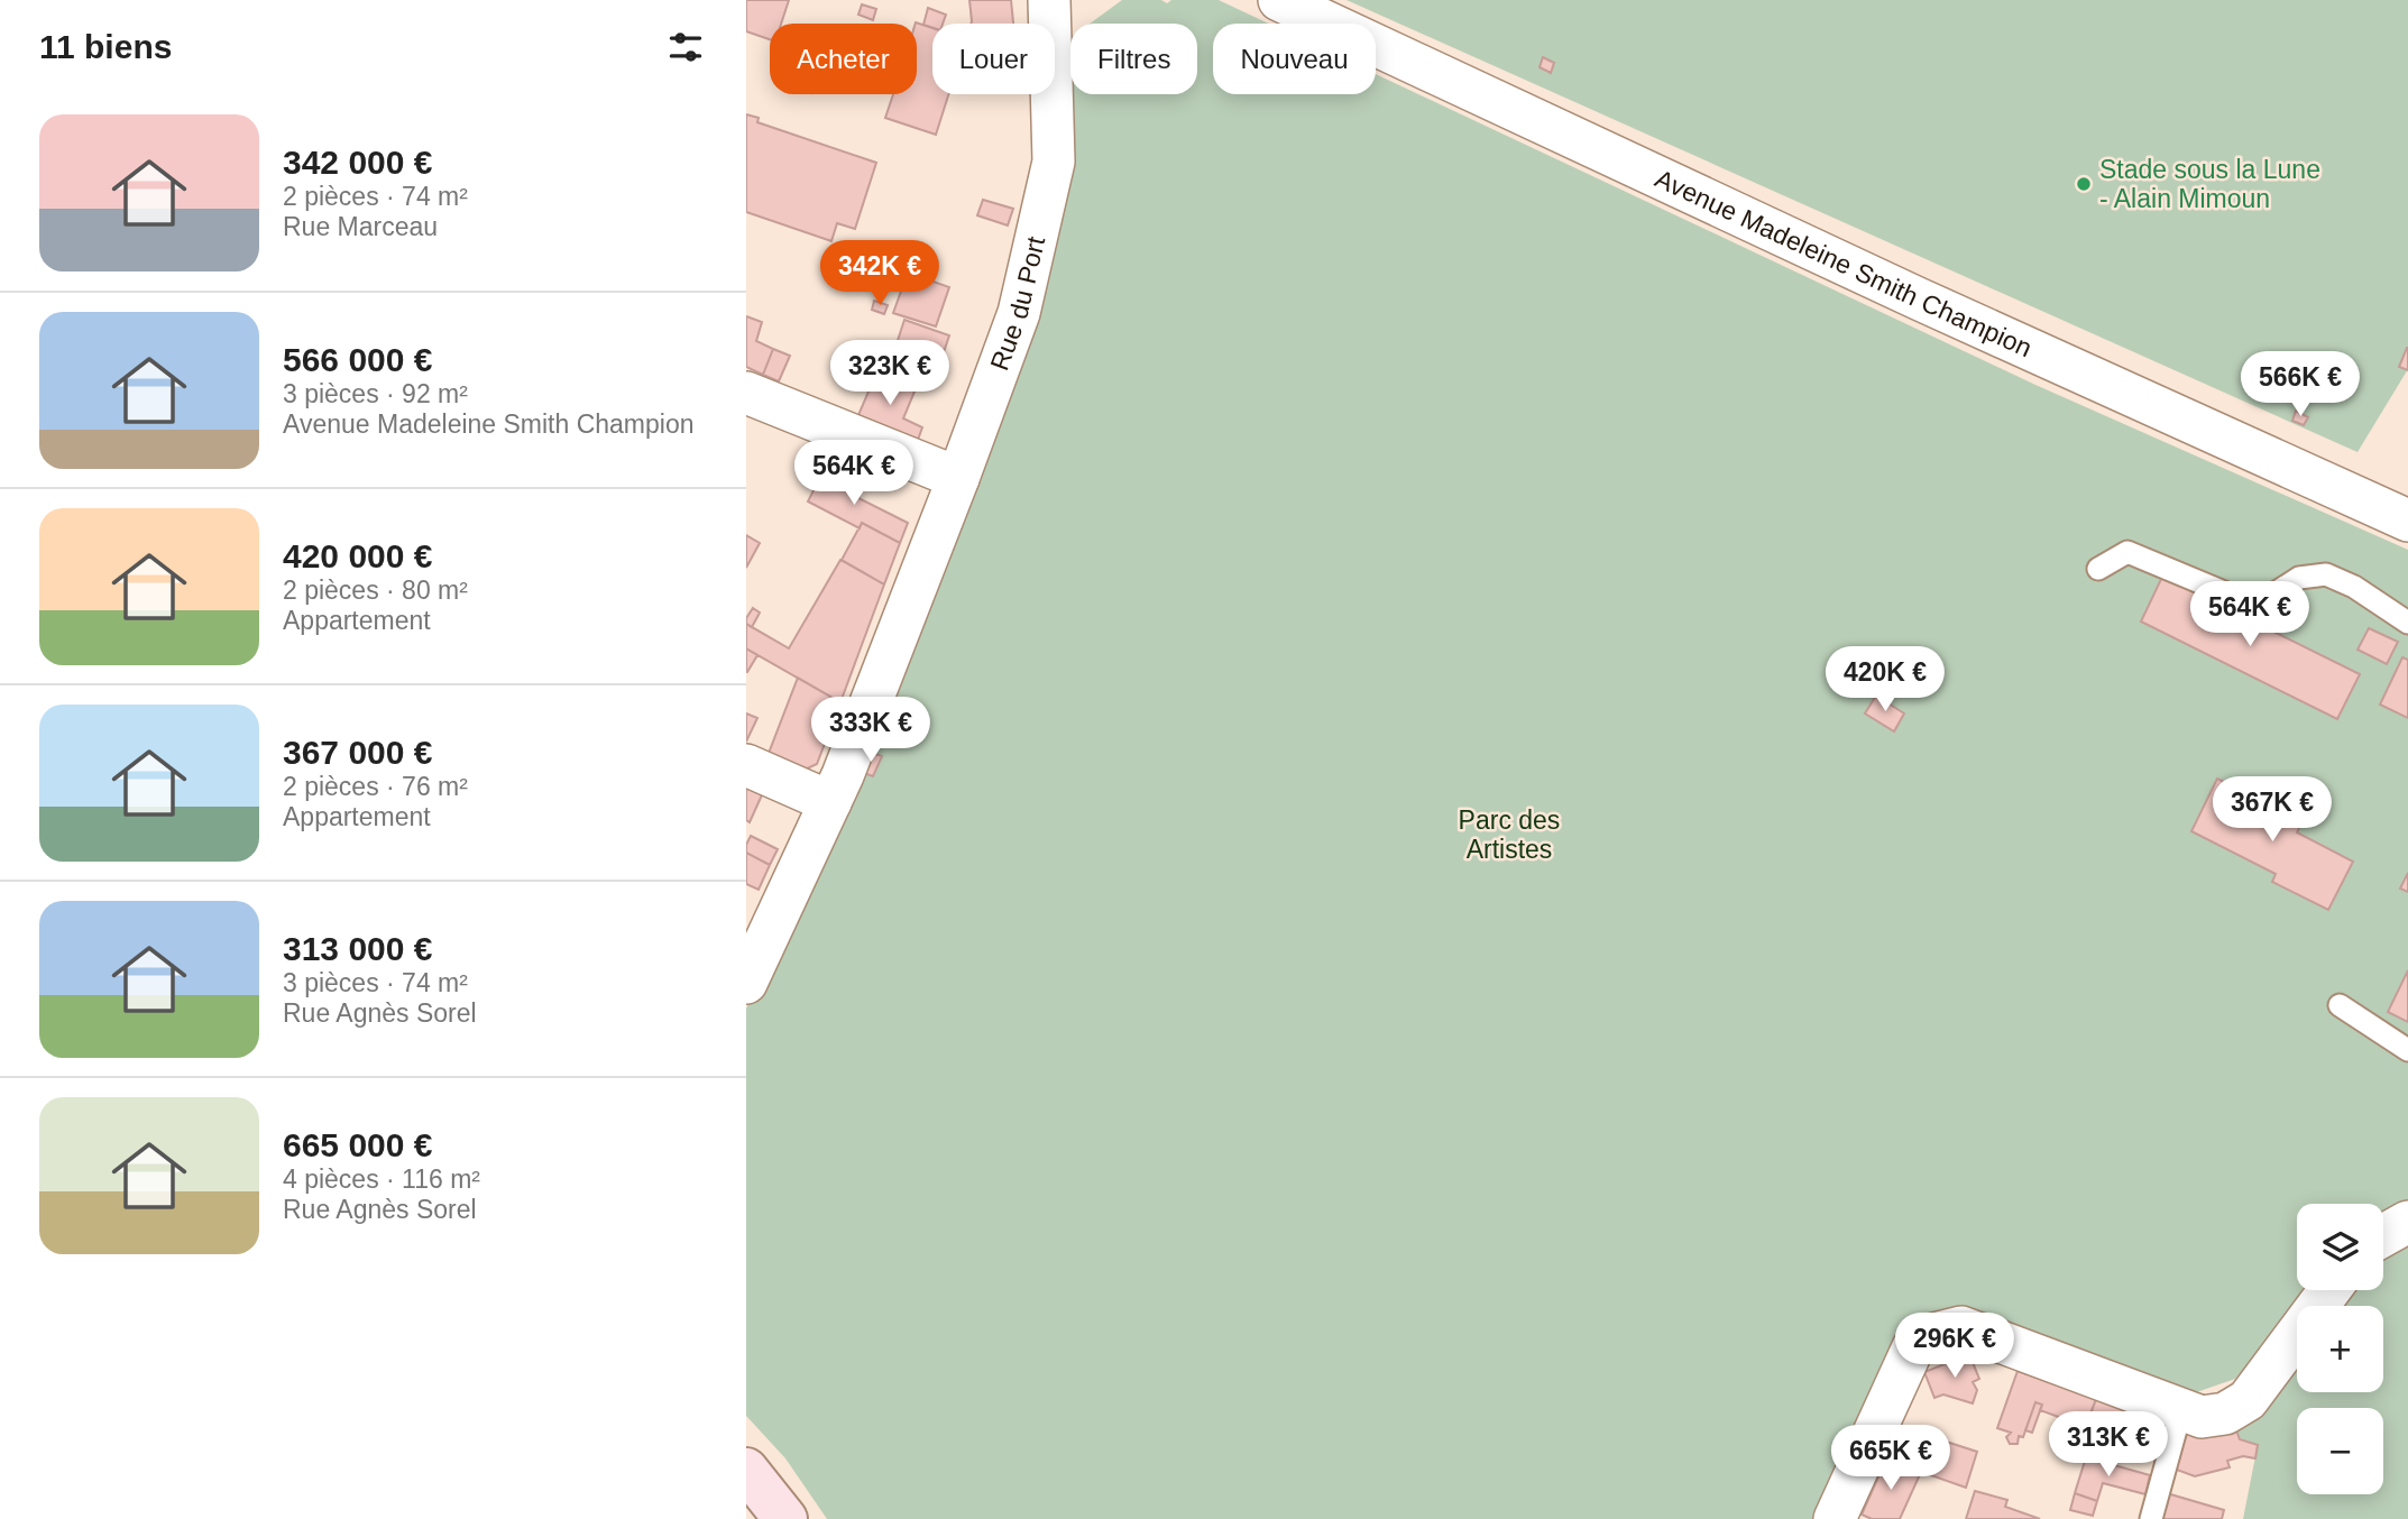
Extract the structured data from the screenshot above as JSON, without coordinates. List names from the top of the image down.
{
  "streets": {
    "street": ["Avenue Madeleine Smith Champion", "Rue du Port"]
  },
  "parks": ["Parc des Artistes"],
  "places": ["Stade sous la Lune - Alain Mimoun"],
  "page": {
    "heading": "11 biens",
    "chip": [
      "Acheter",
      "Louer",
      "Filtres",
      "Nouveau"
    ],
    "list": [
      {
        "name": "342 000 €",
        "note": "2 pièces · 74 m² · Rue Marceau"
      },
      {
        "name": "566 000 €",
        "note": "3 pièces · 92 m² · Avenue Madeleine Smith Champion"
      },
      {
        "name": "420 000 €",
        "note": "2 pièces · 80 m² · Appartement"
      },
      {
        "name": "367 000 €",
        "note": "2 pièces · 76 m² · Appartement"
      },
      {
        "name": "313 000 €",
        "note": "3 pièces · 74 m² · Rue Agnès Sorel"
      },
      {
        "name": "665 000 €",
        "note": "4 pièces · 116 m² · Rue Agnès Sorel"
      }
    ],
    "price": [
      "342K €",
      "323K €",
      "566K €",
      "564K €",
      "564K €",
      "420K €",
      "333K €",
      "367K €",
      "296K €",
      "313K €",
      "665K €"
    ],
    "map_buttons": ["+", "−"]
  }
}
